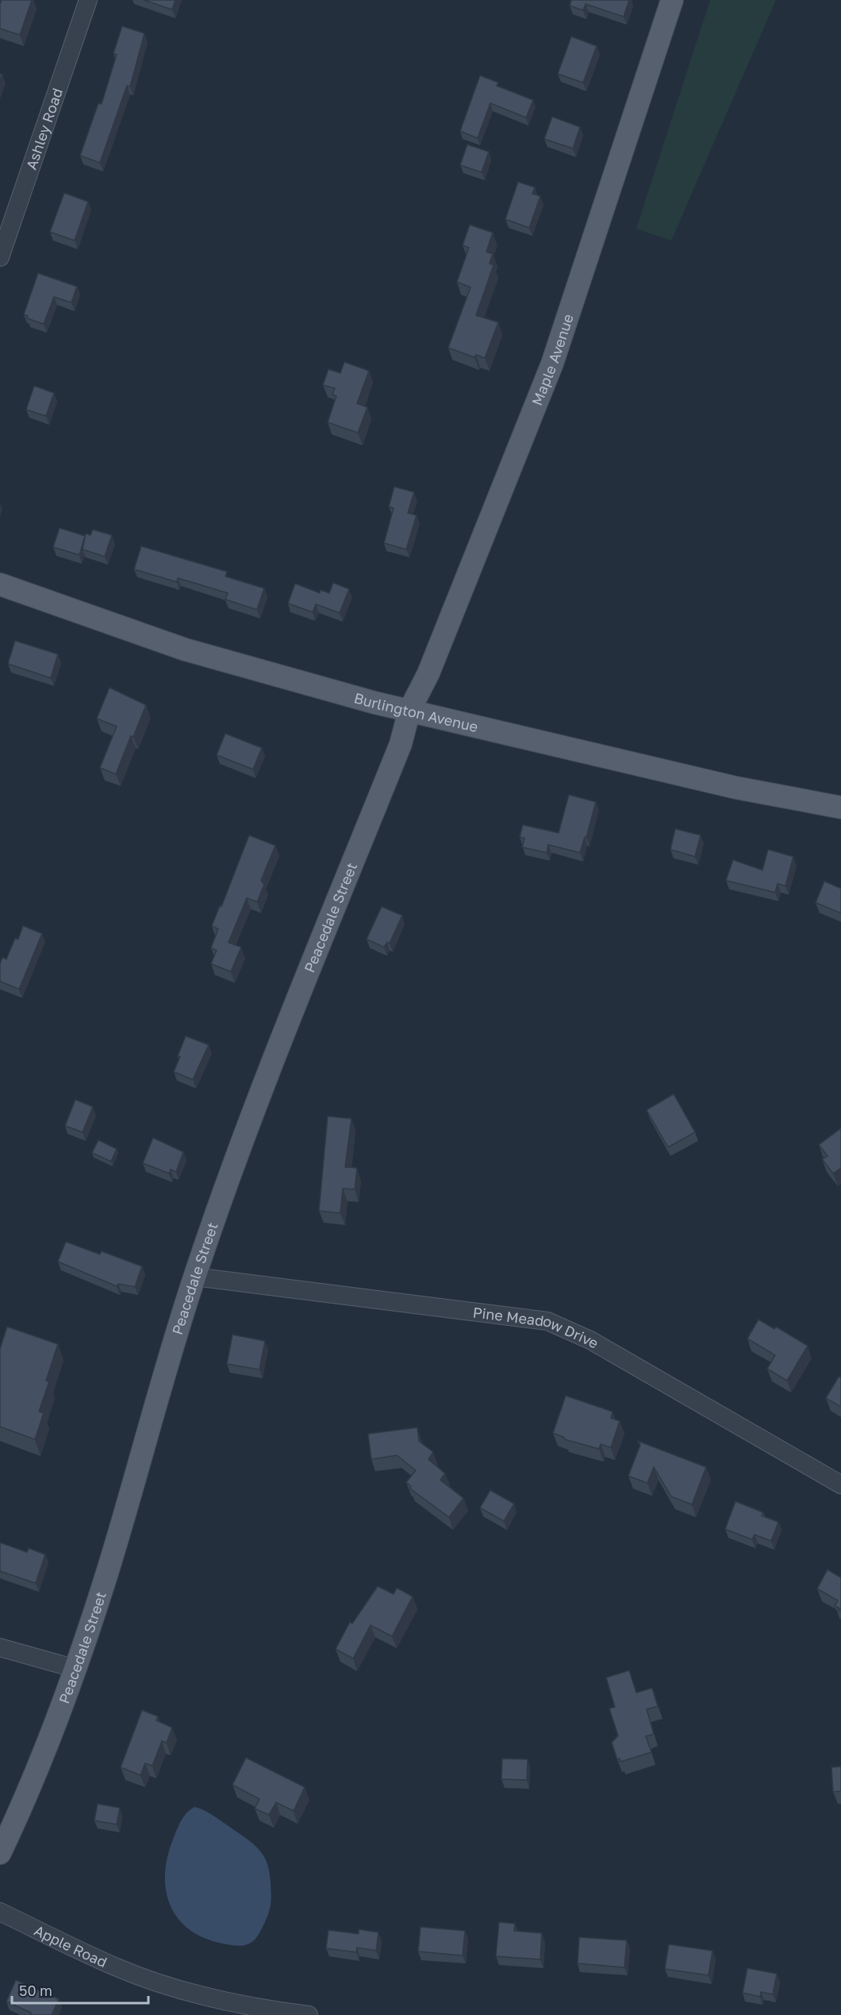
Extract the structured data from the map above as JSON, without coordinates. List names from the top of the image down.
{
  "streets": {
    "main road": ["Maple Avenue", "Burlington Avenue", "Peacedale Street"],
    "street": ["Ashley Road", "Pine Meadow Drive", "Apple Road"]
  },
  "crossings": [
    ["Maple Avenue", "Burlington Avenue"],
    ["Maple Avenue", "Peacedale Street"],
    ["Burlington Avenue", "Peacedale Street"],
    ["Peacedale Street", "Pine Meadow Drive"]
  ],
  "scale_bar": "50 m"
}
